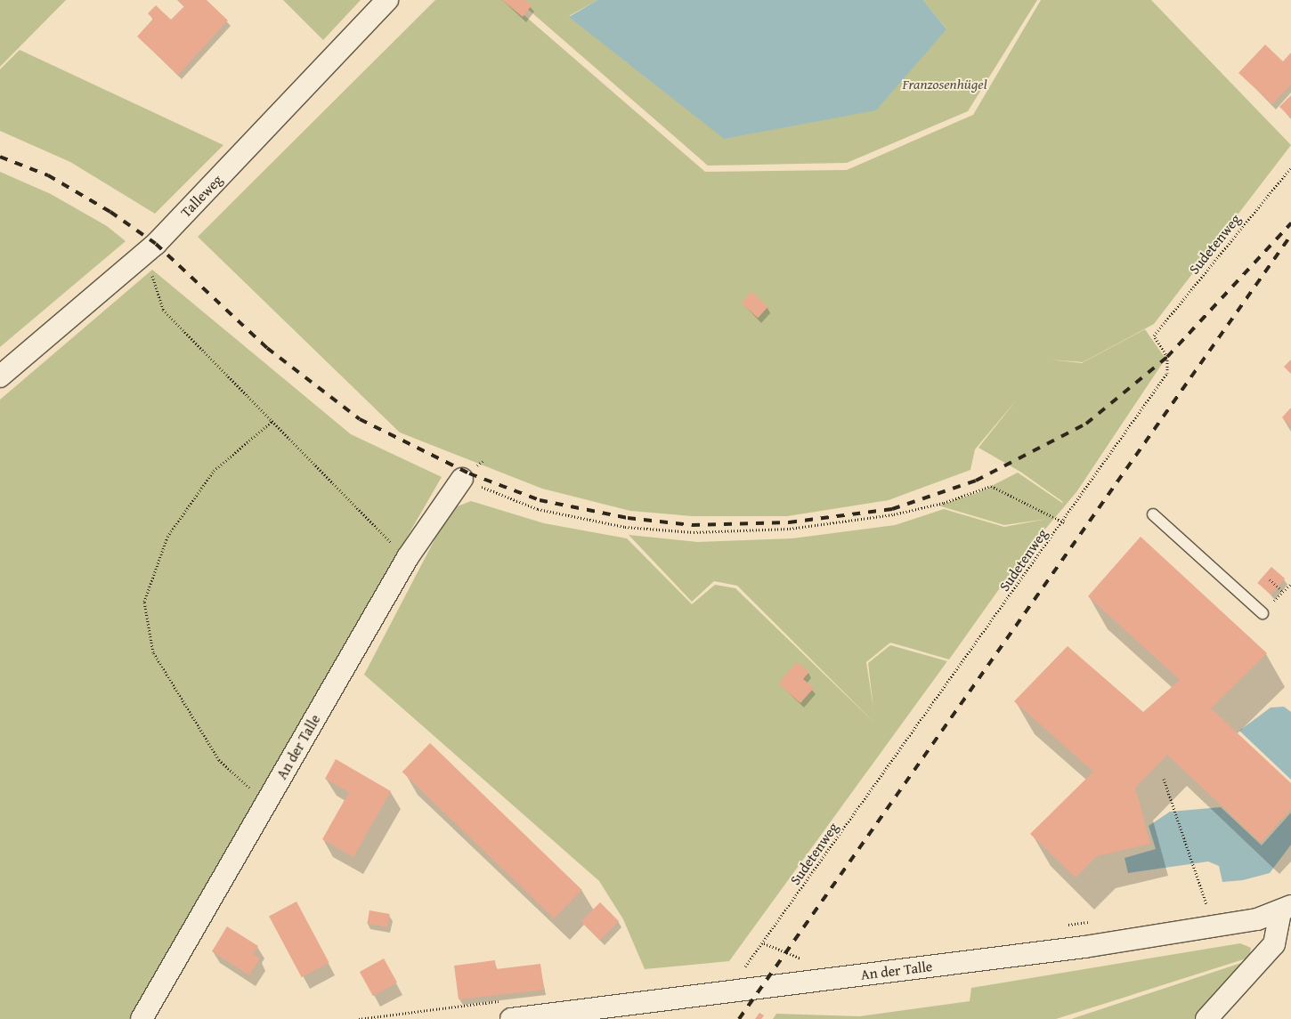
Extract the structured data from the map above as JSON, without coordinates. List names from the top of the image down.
{
  "streets": {
    "street": ["Talleweg", "An der Talle"],
    "path": ["Sudetenweg"]
  },
  "parks": ["Franzosenhügel"]
}
